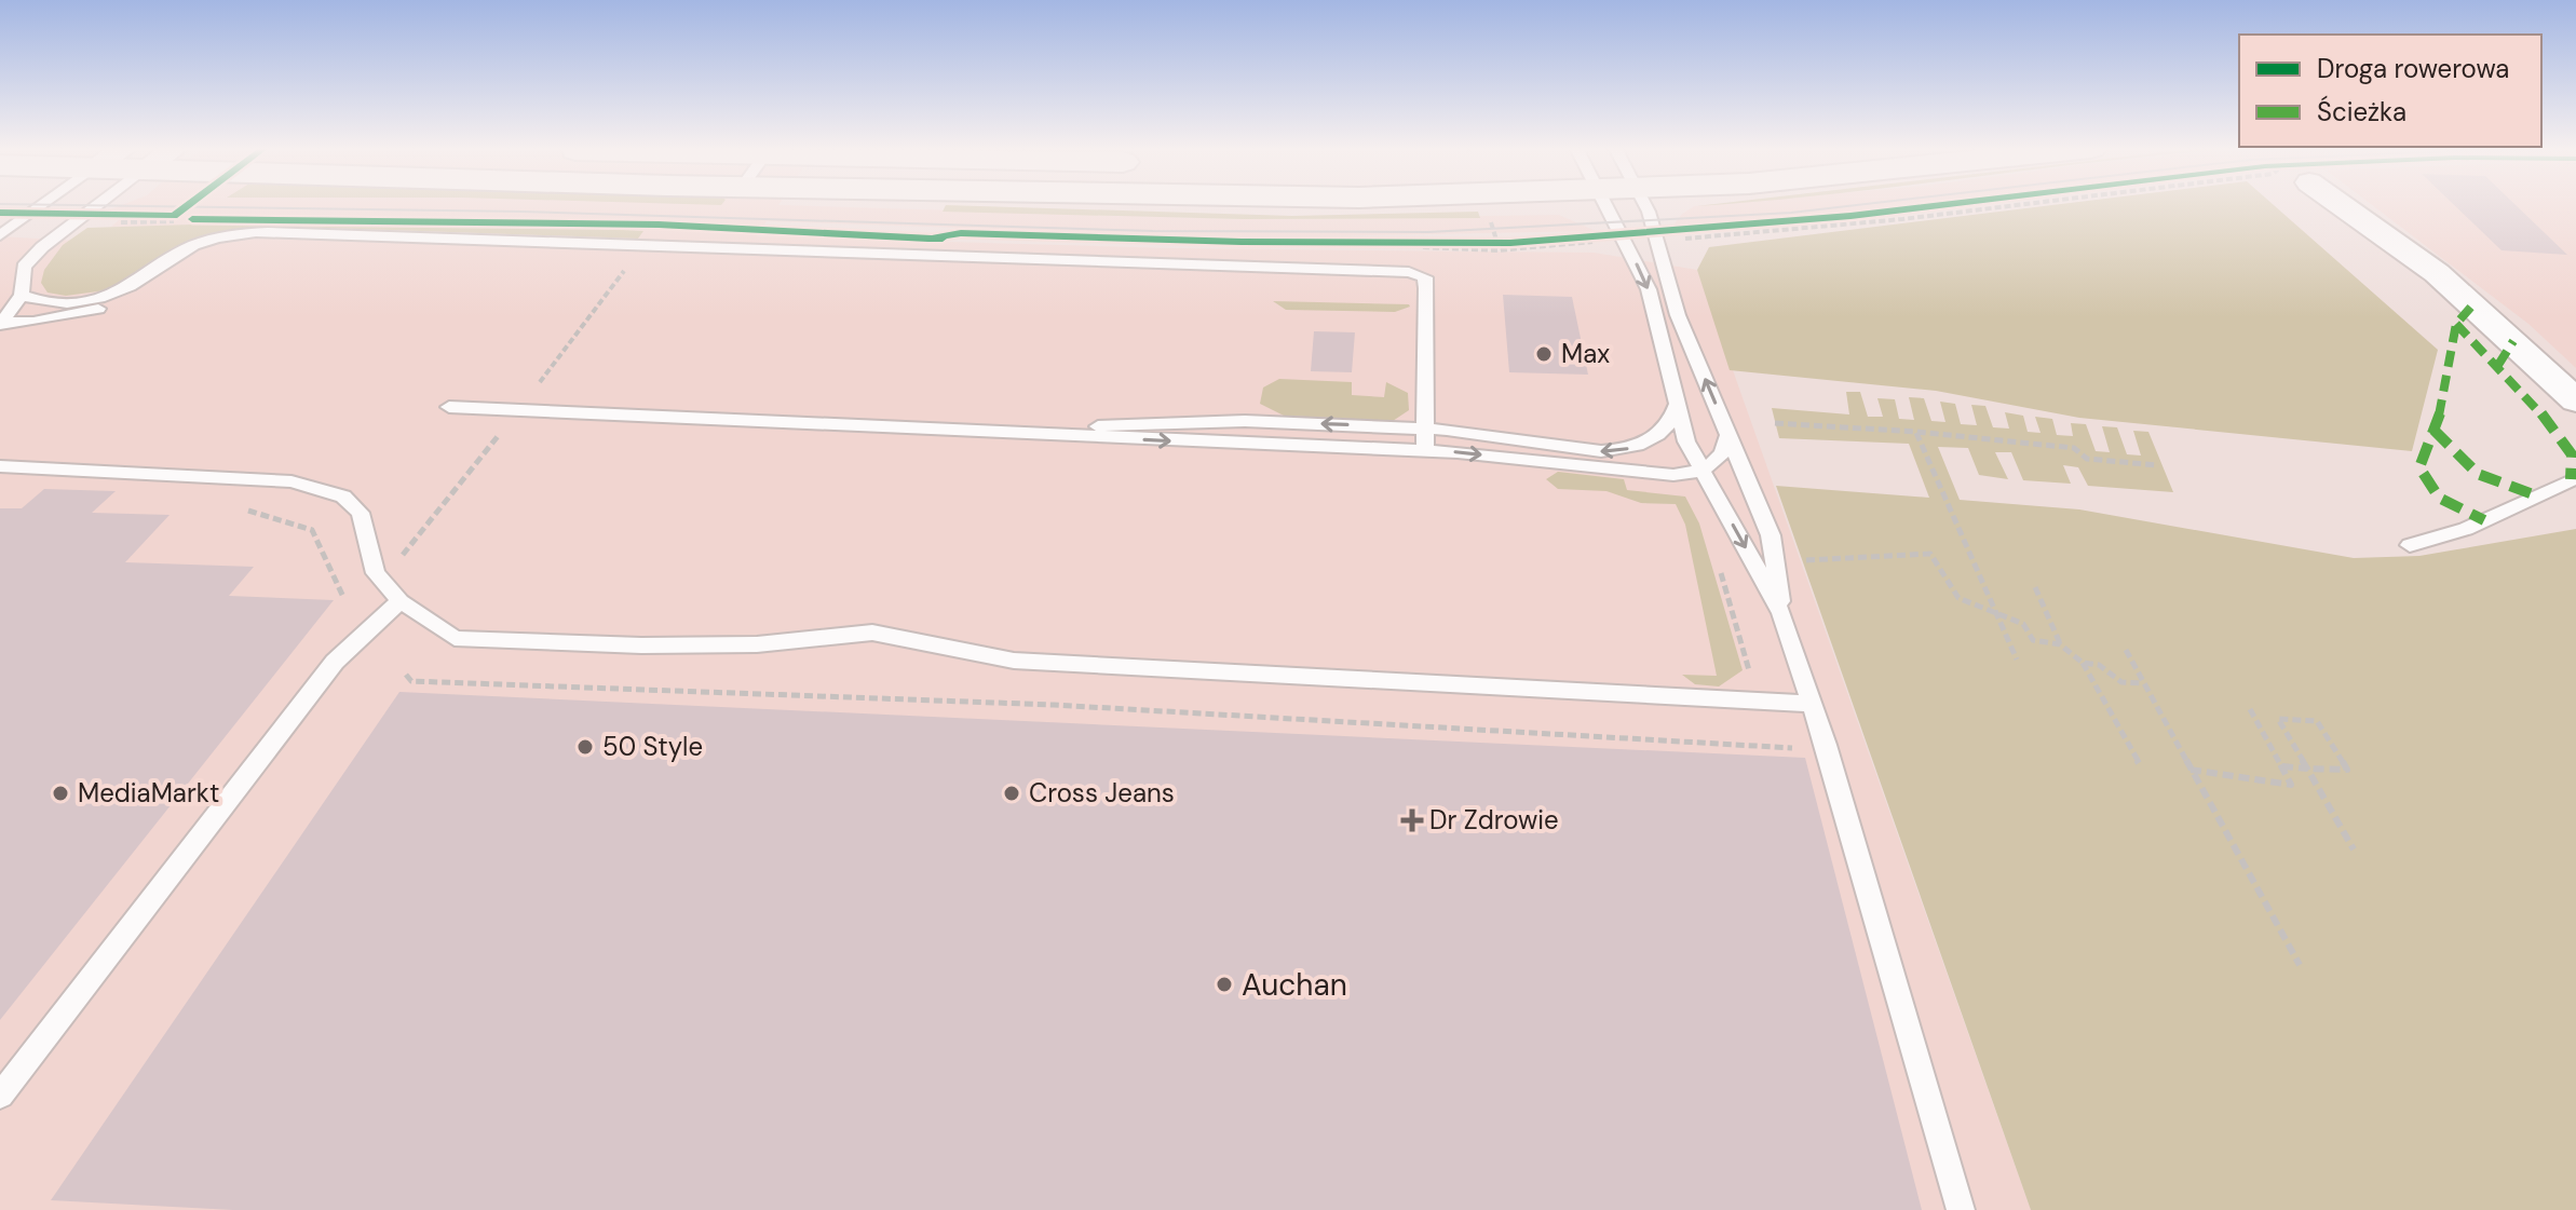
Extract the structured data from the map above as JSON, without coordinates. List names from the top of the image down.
{
  "places": {
    "other": [
      "Max",
      "50 Style",
      "MediaMarkt",
      "Cross Jeans",
      "Auchan"
    ],
    "health": ["Dr Zdrowie"]
  },
  "legend": ["Droga rowerowa", "Ścieżka"]
}
